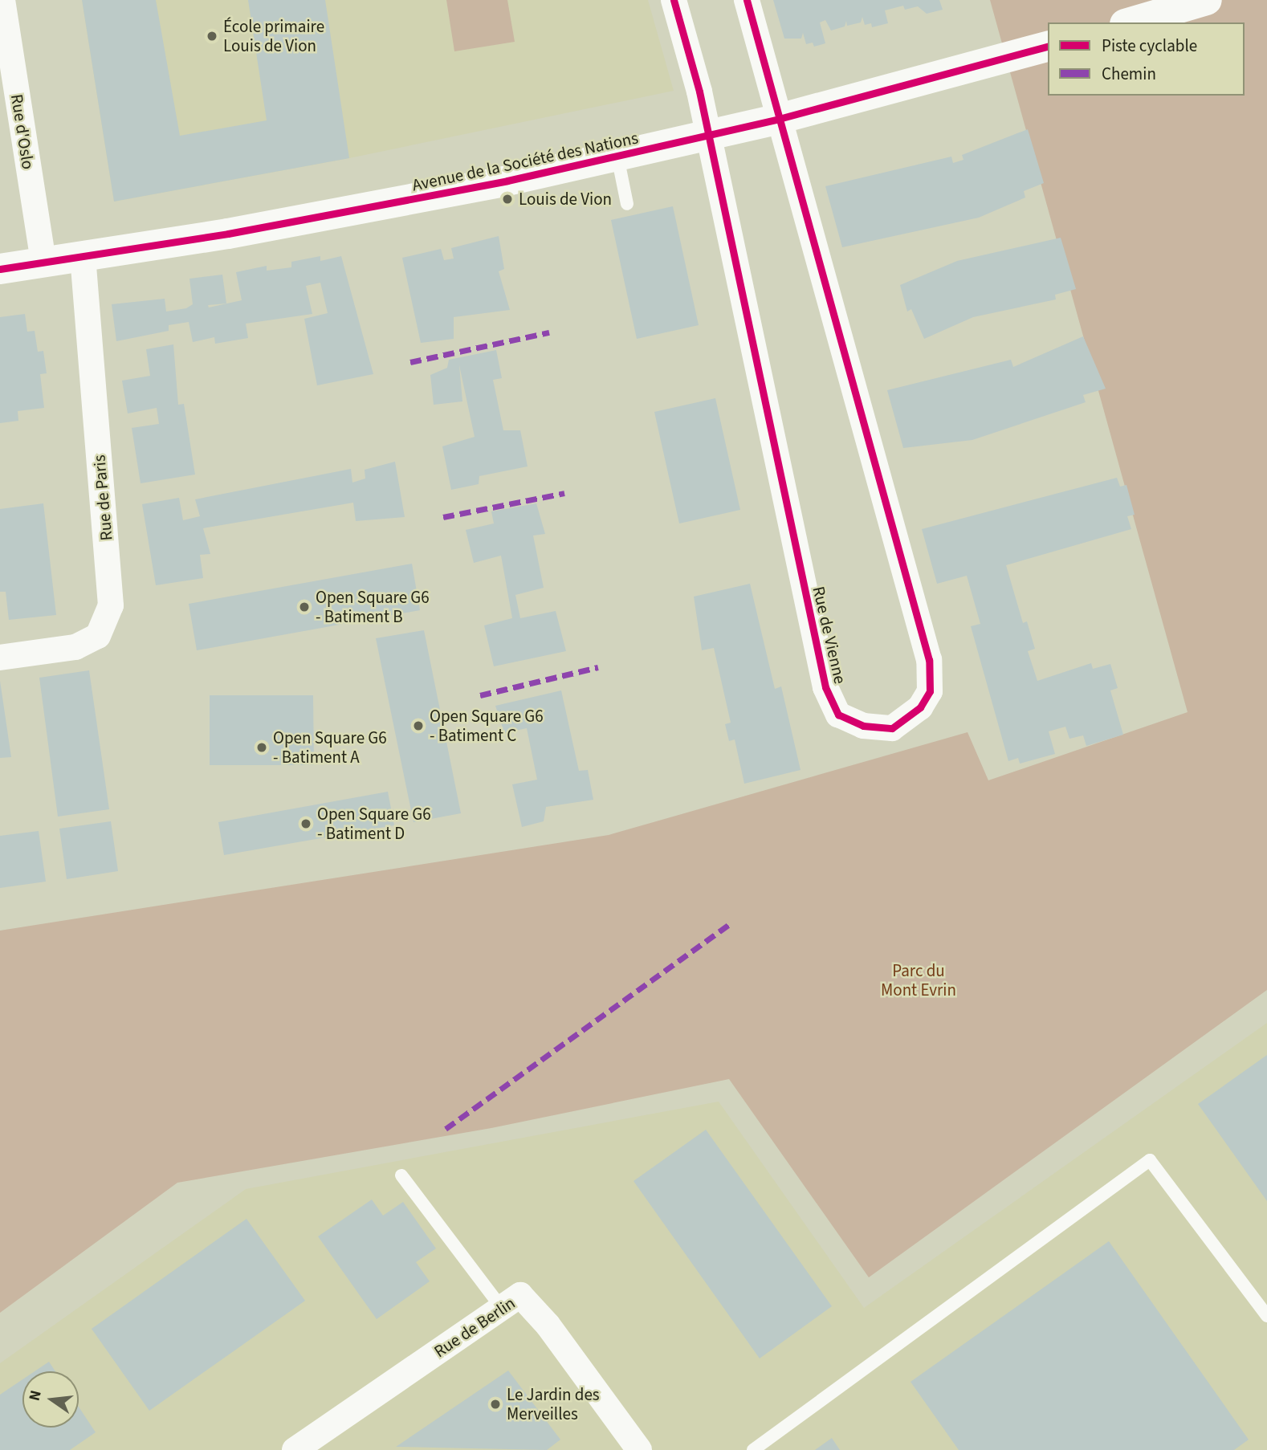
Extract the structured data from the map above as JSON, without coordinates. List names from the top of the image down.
{
  "streets": {
    "street": [
      "Rue d'Oslo",
      "Avenue de la Société des Nations",
      "Rue de Paris",
      "Rue de Vienne",
      "Rue de Berlin"
    ]
  },
  "crossings": [
    ["Rue d'Oslo", "Avenue de la Société des Nations"],
    ["Avenue de la Société des Nations", "Rue de Paris"],
    ["Avenue de la Société des Nations", "Rue de Vienne"]
  ],
  "parks": ["Parc du Mont Evrin"],
  "places": [
    "École primaire Louis de Vion",
    "Louis de Vion",
    "Open Square G6 - Batiment B",
    "Open Square G6 - Batiment C",
    "Open Square G6 - Batiment A",
    "Open Square G6 - Batiment D",
    "Le Jardin des Merveilles"
  ],
  "legend": ["Piste cyclable", "Chemin"],
  "north": "left"
}
